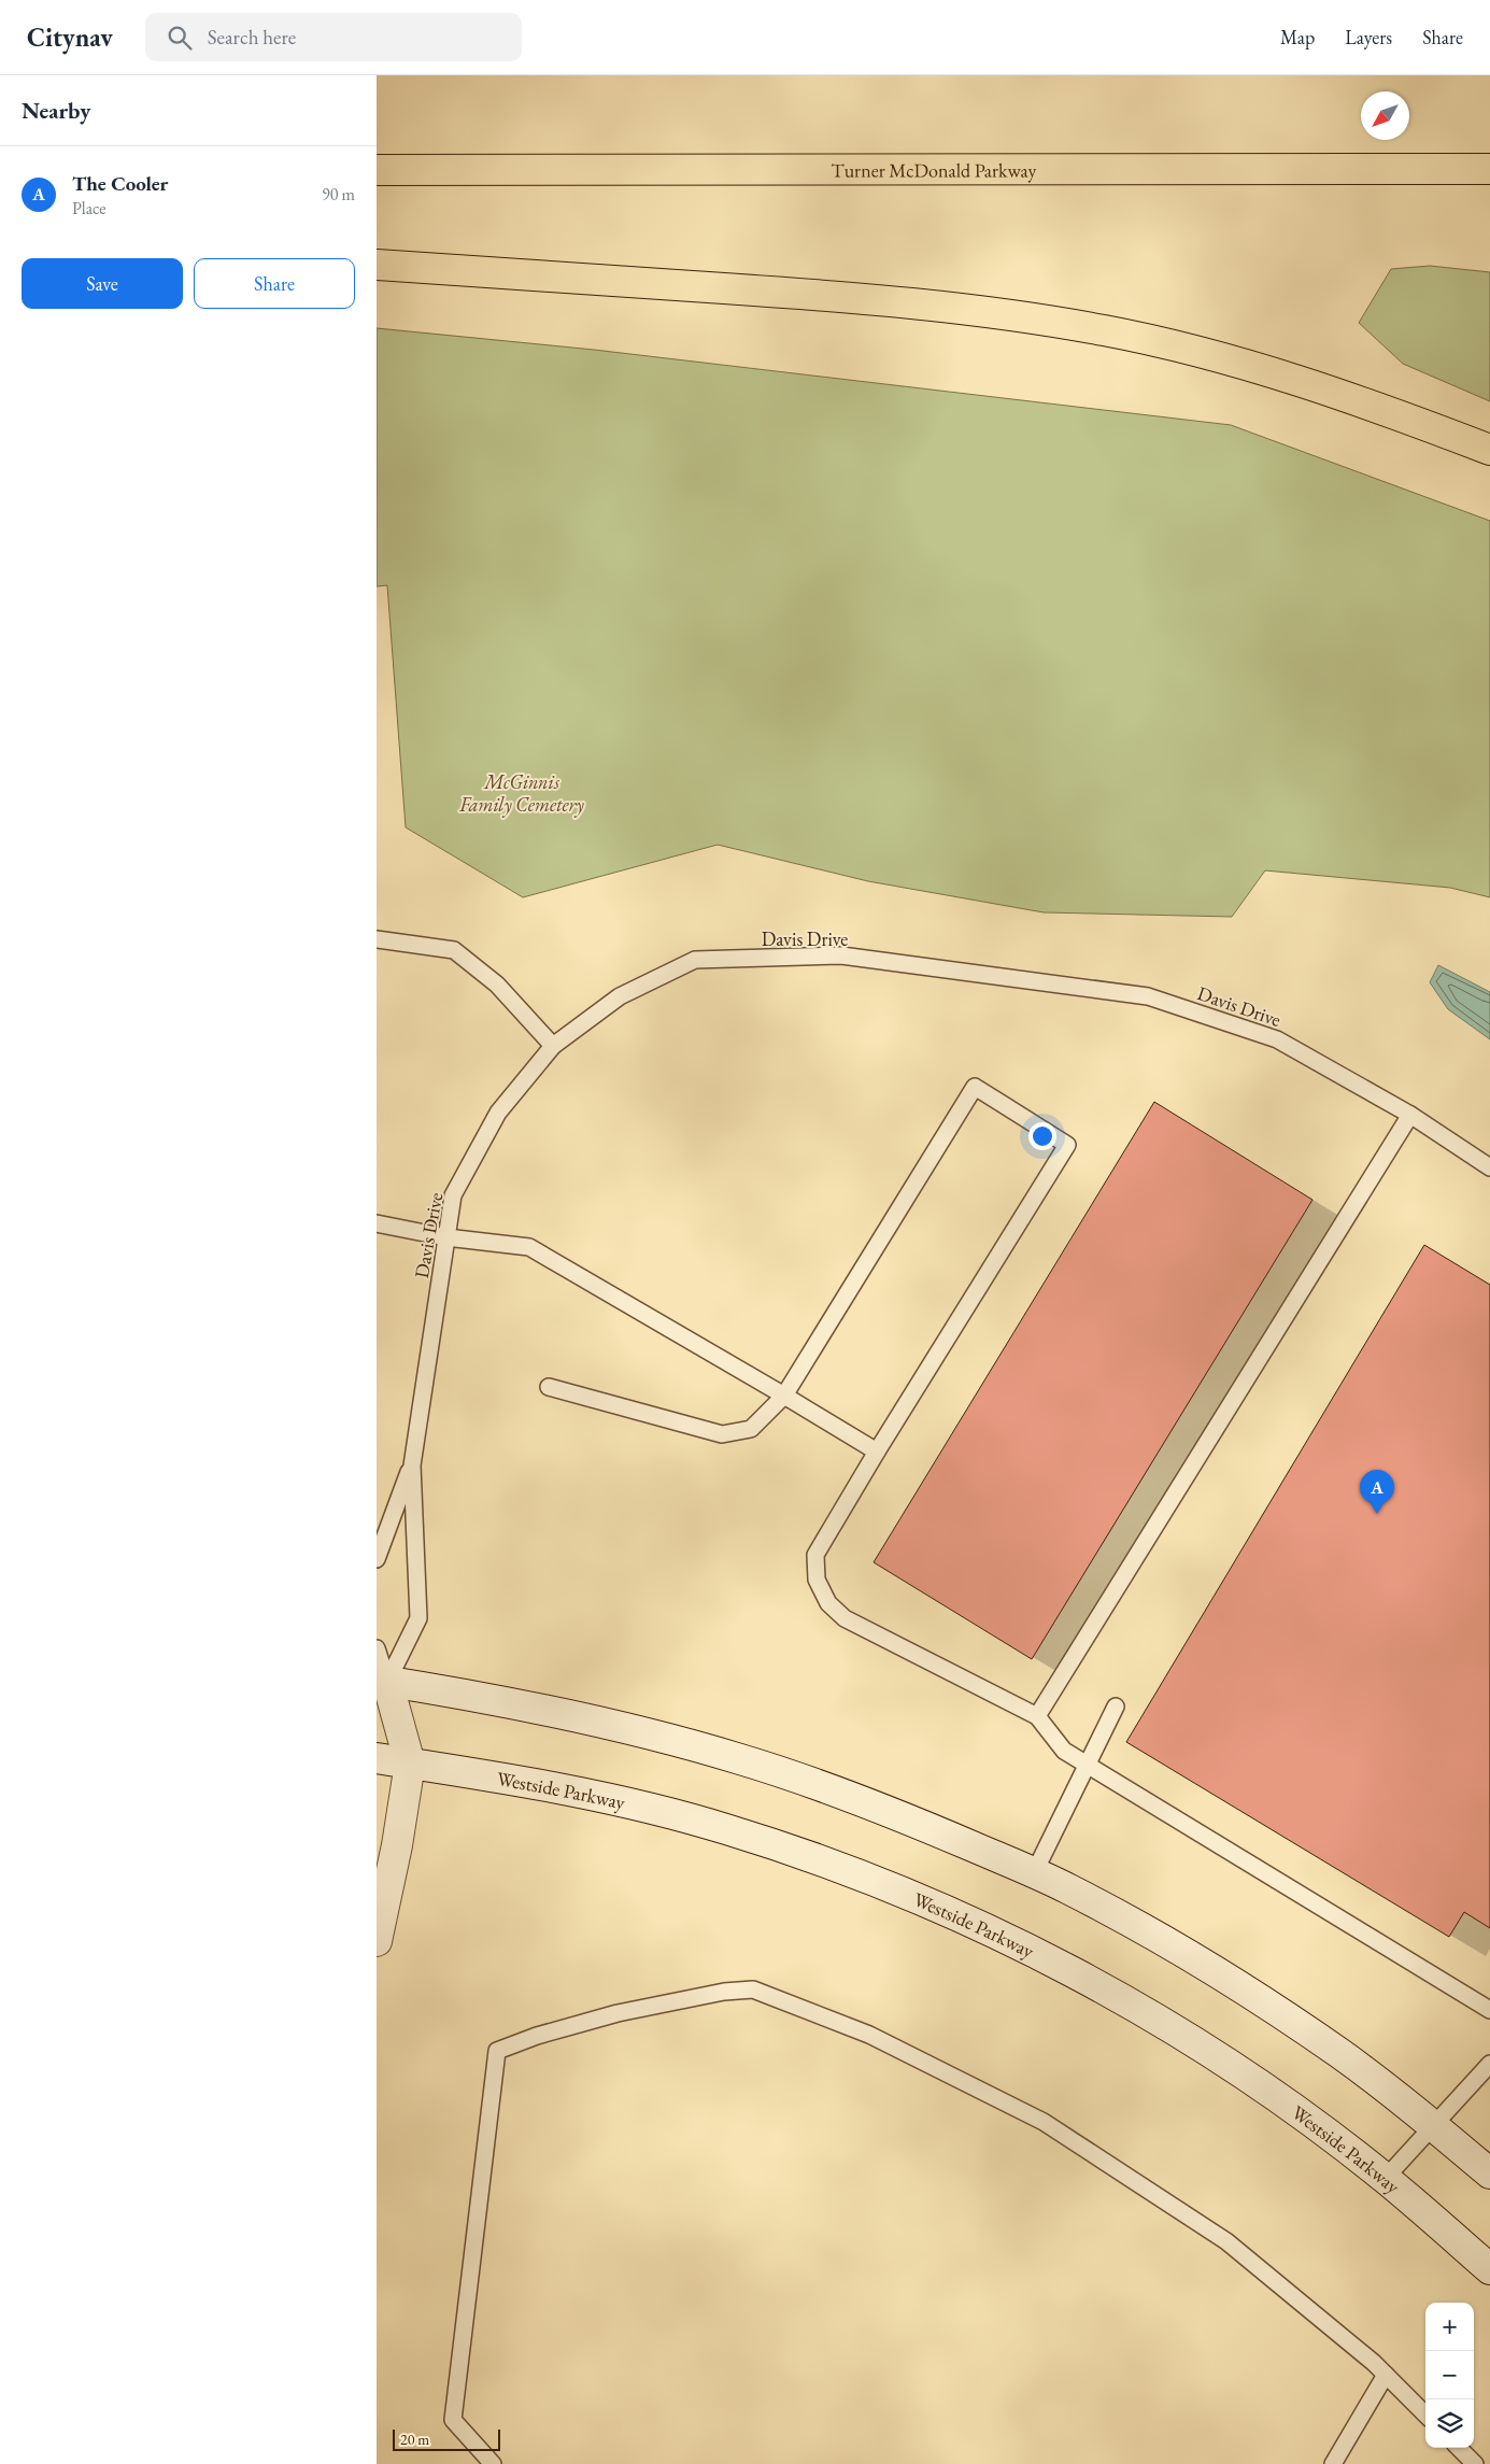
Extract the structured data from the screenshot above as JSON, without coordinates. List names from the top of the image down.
{
  "streets": {
    "highway": ["Turner McDonald Parkway"],
    "main road": ["Westside Parkway"],
    "lane": ["Davis Drive"]
  },
  "parks": ["McGinnis Family Cemetery"],
  "scale_bar": "20 m",
  "north": "bottom left",
  "page": {
    "header": "Citynav",
    "search": "Search here",
    "nav": ["Map", "Layers", "Share"],
    "heading": "Nearby",
    "list": [
      {
        "mark": "A",
        "name": "The Cooler",
        "note": "Place",
        "value": "90 m"
      }
    ],
    "buttons": ["Save", "Share"],
    "pins": "A",
    "map_buttons": ["+", "−"],
    "scale": "20 m"
  }
}
